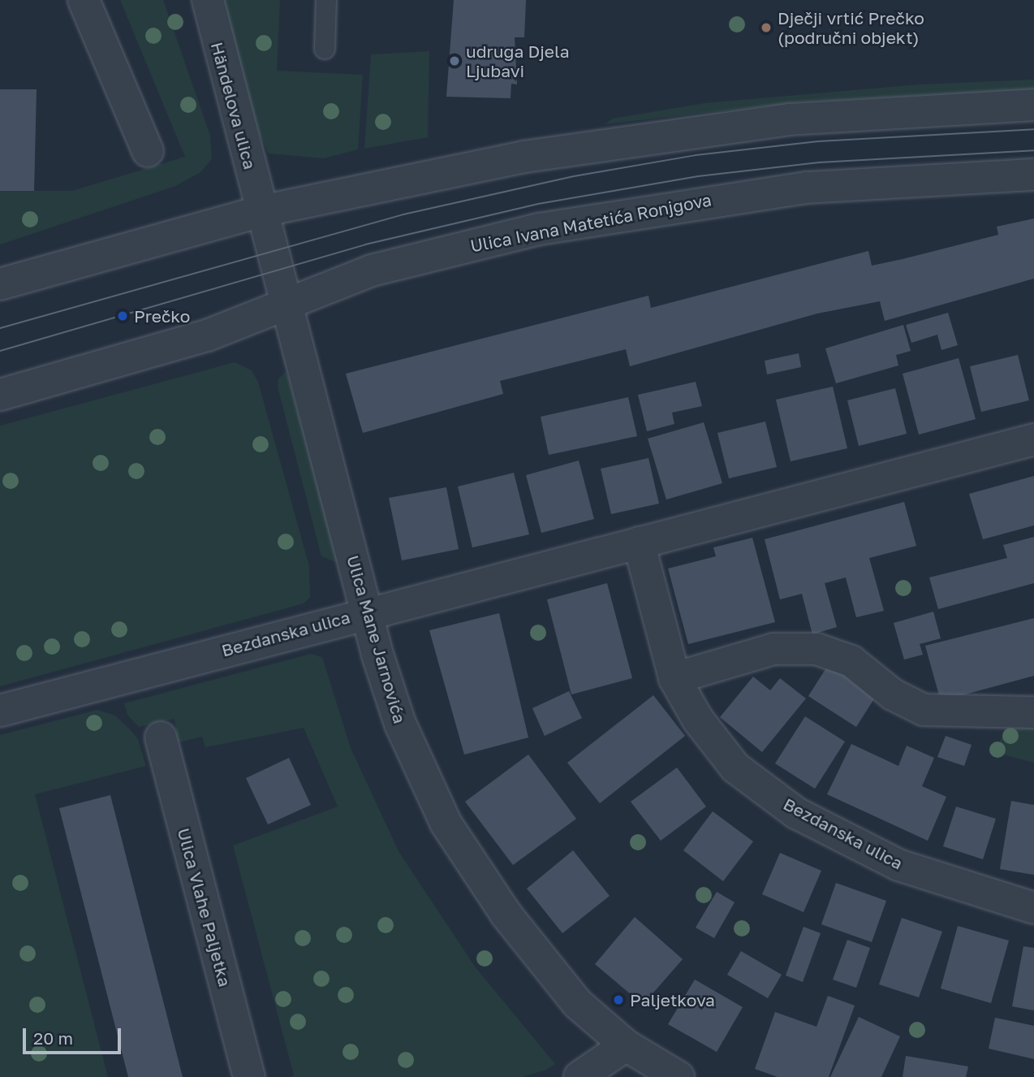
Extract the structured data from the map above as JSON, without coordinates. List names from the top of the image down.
{
  "streets": {
    "street": [
      "Händelova ulica",
      "Ulica Ivana Matetića Ronjgova",
      "Bezdanska ulica",
      "Ulica Mane Jarnovića",
      "Ulica Vlahe Paljetka"
    ]
  },
  "crossings": [
    ["Händelova ulica", "Ulica Mane Jarnovića"],
    ["Ulica Ivana Matetića Ronjgova", "Ulica Mane Jarnovića"],
    ["Bezdanska ulica", "Ulica Mane Jarnovića"]
  ],
  "places": [
    "Dječji vrtić Prečko (područni objekt)",
    "udruga Djela Ljubavi",
    "Prečko",
    "Paljetkova"
  ],
  "scale_bar": "20 m"
}
